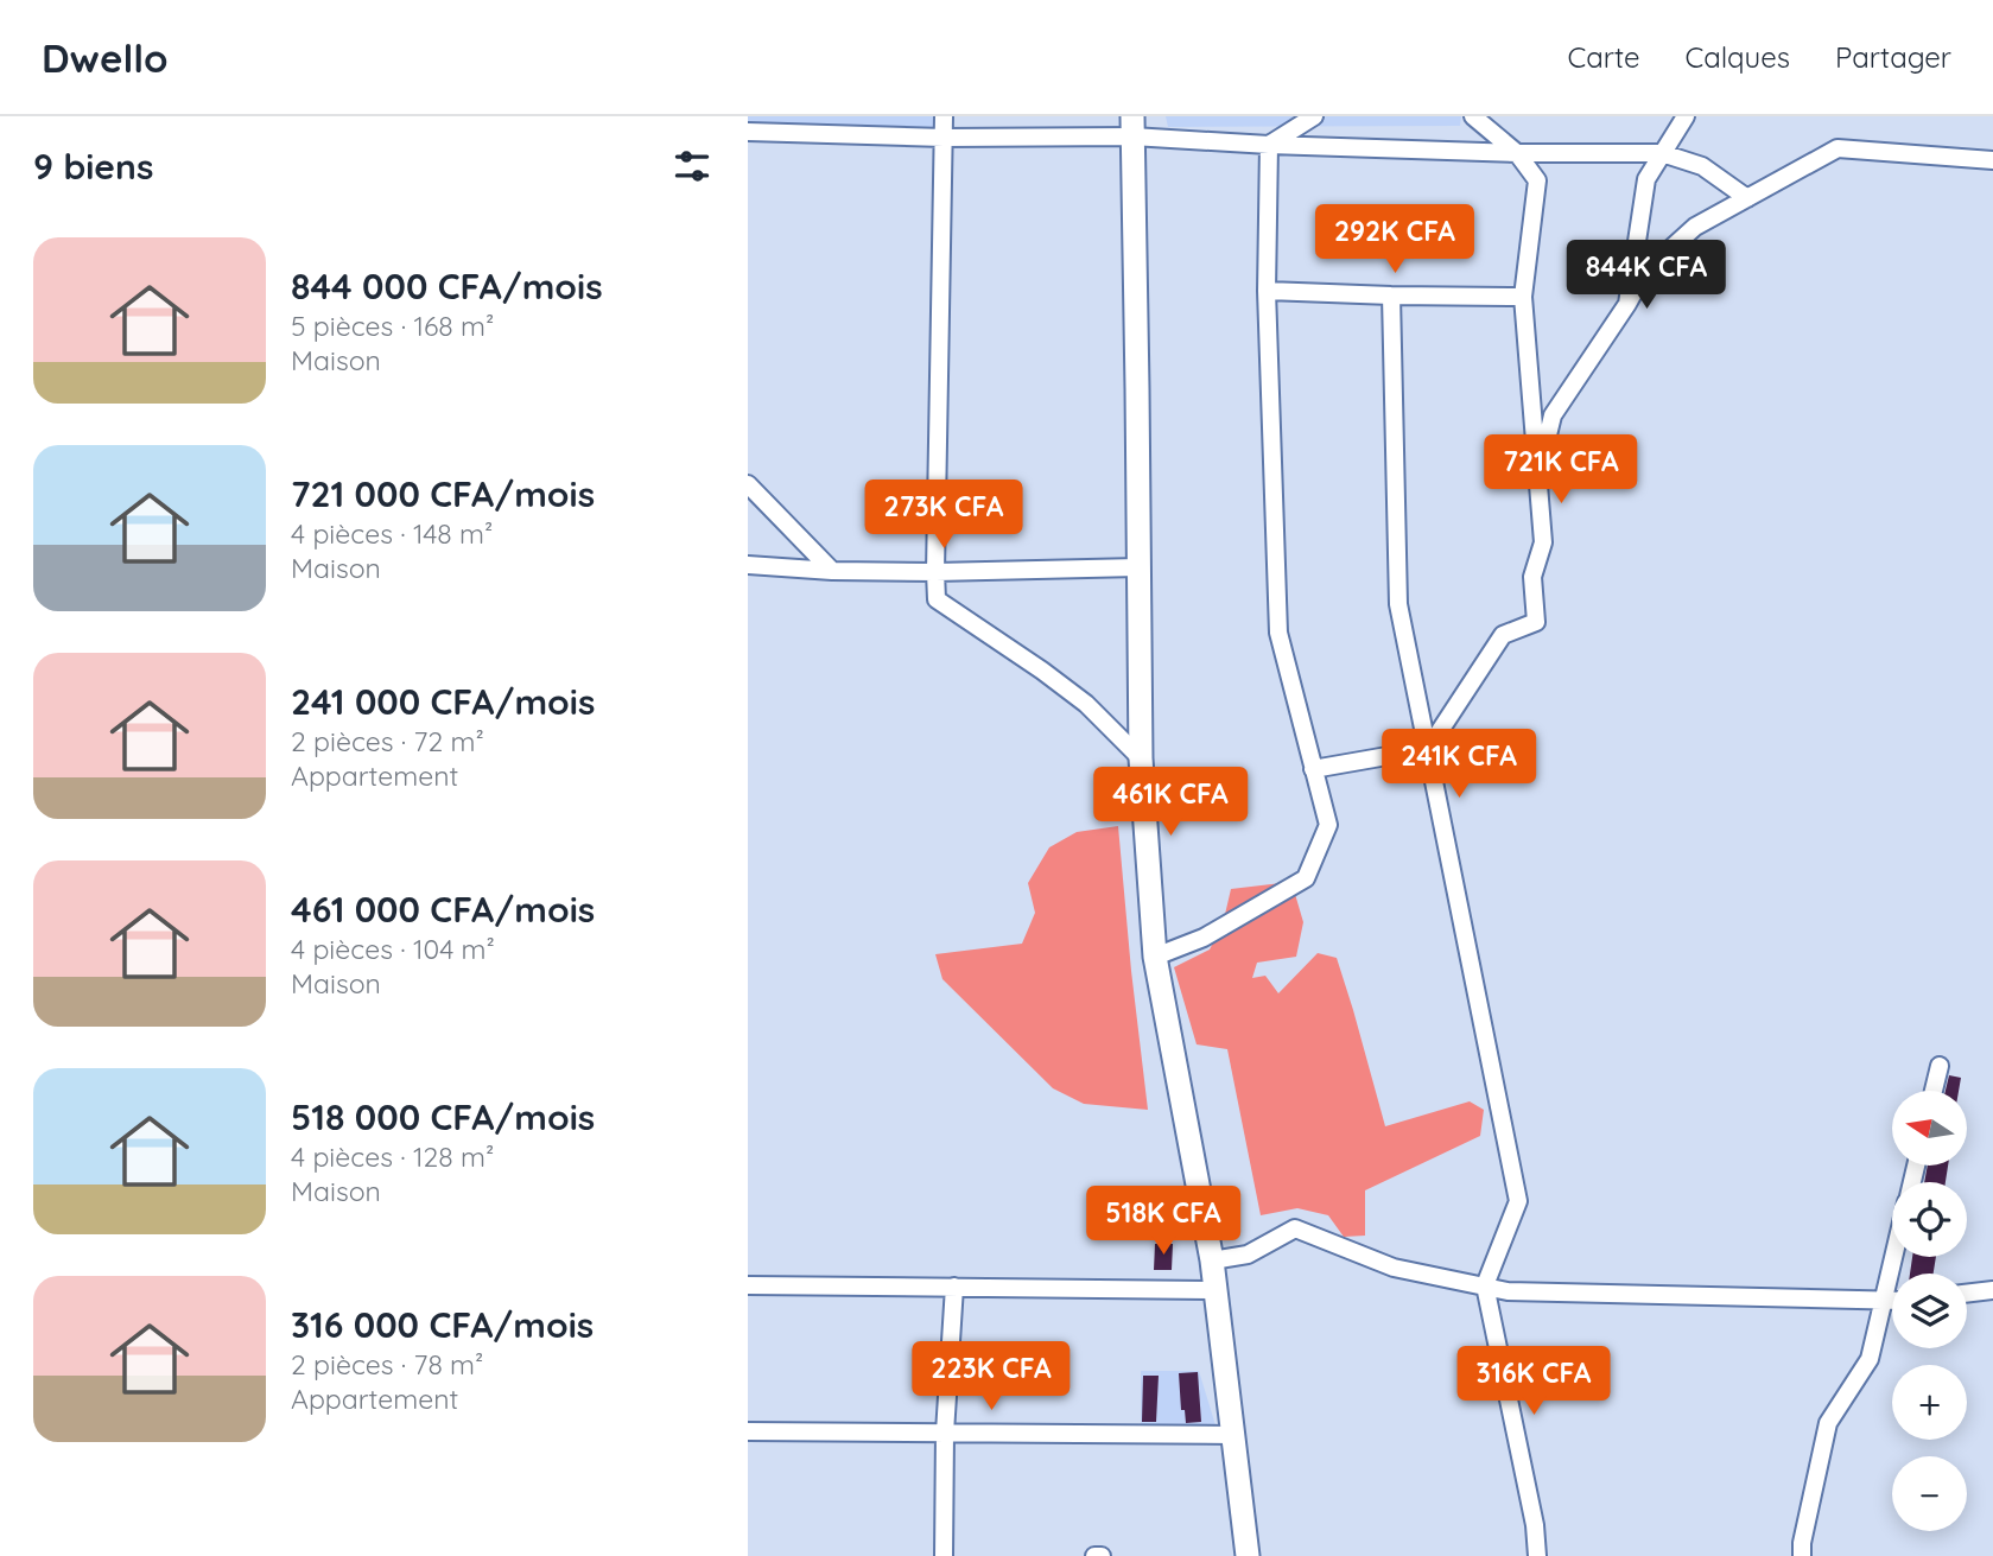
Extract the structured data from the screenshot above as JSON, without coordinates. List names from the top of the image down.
{
  "north": "left",
  "page": {
    "header": "Dwello",
    "nav": ["Carte", "Calques", "Partager"],
    "heading": "9 biens",
    "price": [
      "292K CFA",
      "844K CFA",
      "721K CFA",
      "273K CFA",
      "241K CFA",
      "461K CFA",
      "518K CFA",
      "223K CFA",
      "316K CFA"
    ],
    "list": [
      {
        "name": "844 000 CFA/mois",
        "note": "5 pièces · 168 m² · Maison"
      },
      {
        "name": "721 000 CFA/mois",
        "note": "4 pièces · 148 m² · Maison"
      },
      {
        "name": "241 000 CFA/mois",
        "note": "2 pièces · 72 m² · Appartement"
      },
      {
        "name": "461 000 CFA/mois",
        "note": "4 pièces · 104 m² · Maison"
      },
      {
        "name": "518 000 CFA/mois",
        "note": "4 pièces · 128 m² · Maison"
      },
      {
        "name": "316 000 CFA/mois",
        "note": "2 pièces · 78 m² · Appartement"
      }
    ],
    "map_buttons": ["+", "−"]
  }
}
